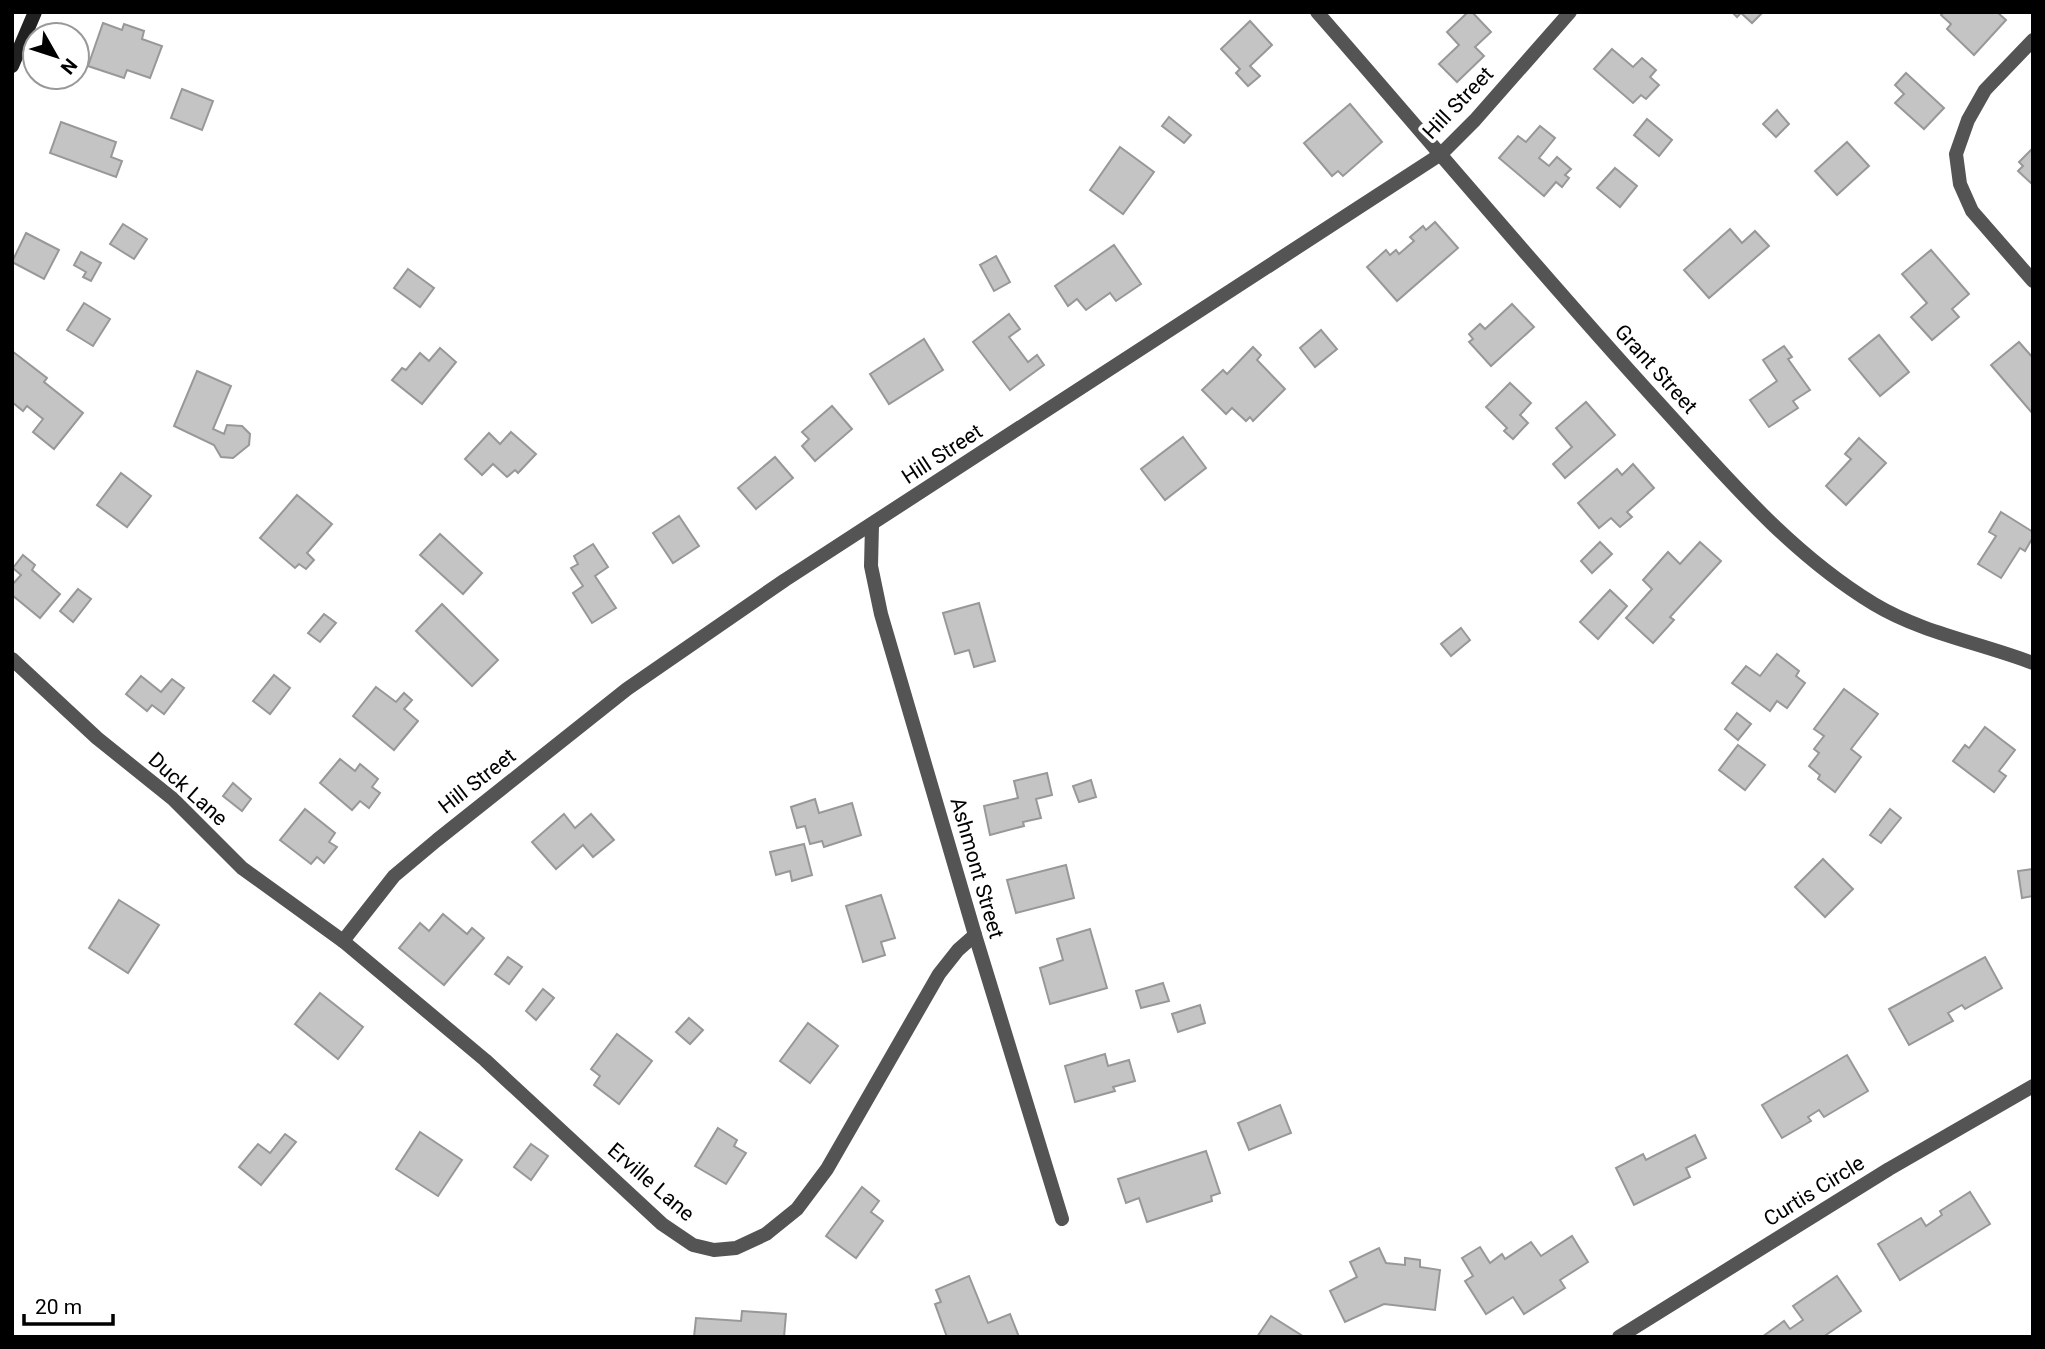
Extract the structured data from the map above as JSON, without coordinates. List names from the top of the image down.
{
  "streets": {
    "street": [
      "Hill Street",
      "Grant Street",
      "Duck Lane",
      "Ashmont Street",
      "Erville Lane",
      "Curtis Circle"
    ]
  },
  "crossings": [
    ["Hill Street", "Grant Street"],
    ["Hill Street", "Duck Lane"],
    ["Hill Street", "Ashmont Street"],
    ["Hill Street", "Erville Lane"],
    ["Duck Lane", "Erville Lane"],
    ["Ashmont Street", "Erville Lane"]
  ],
  "scale_bar": "20 m",
  "north": "bottom right"
}
